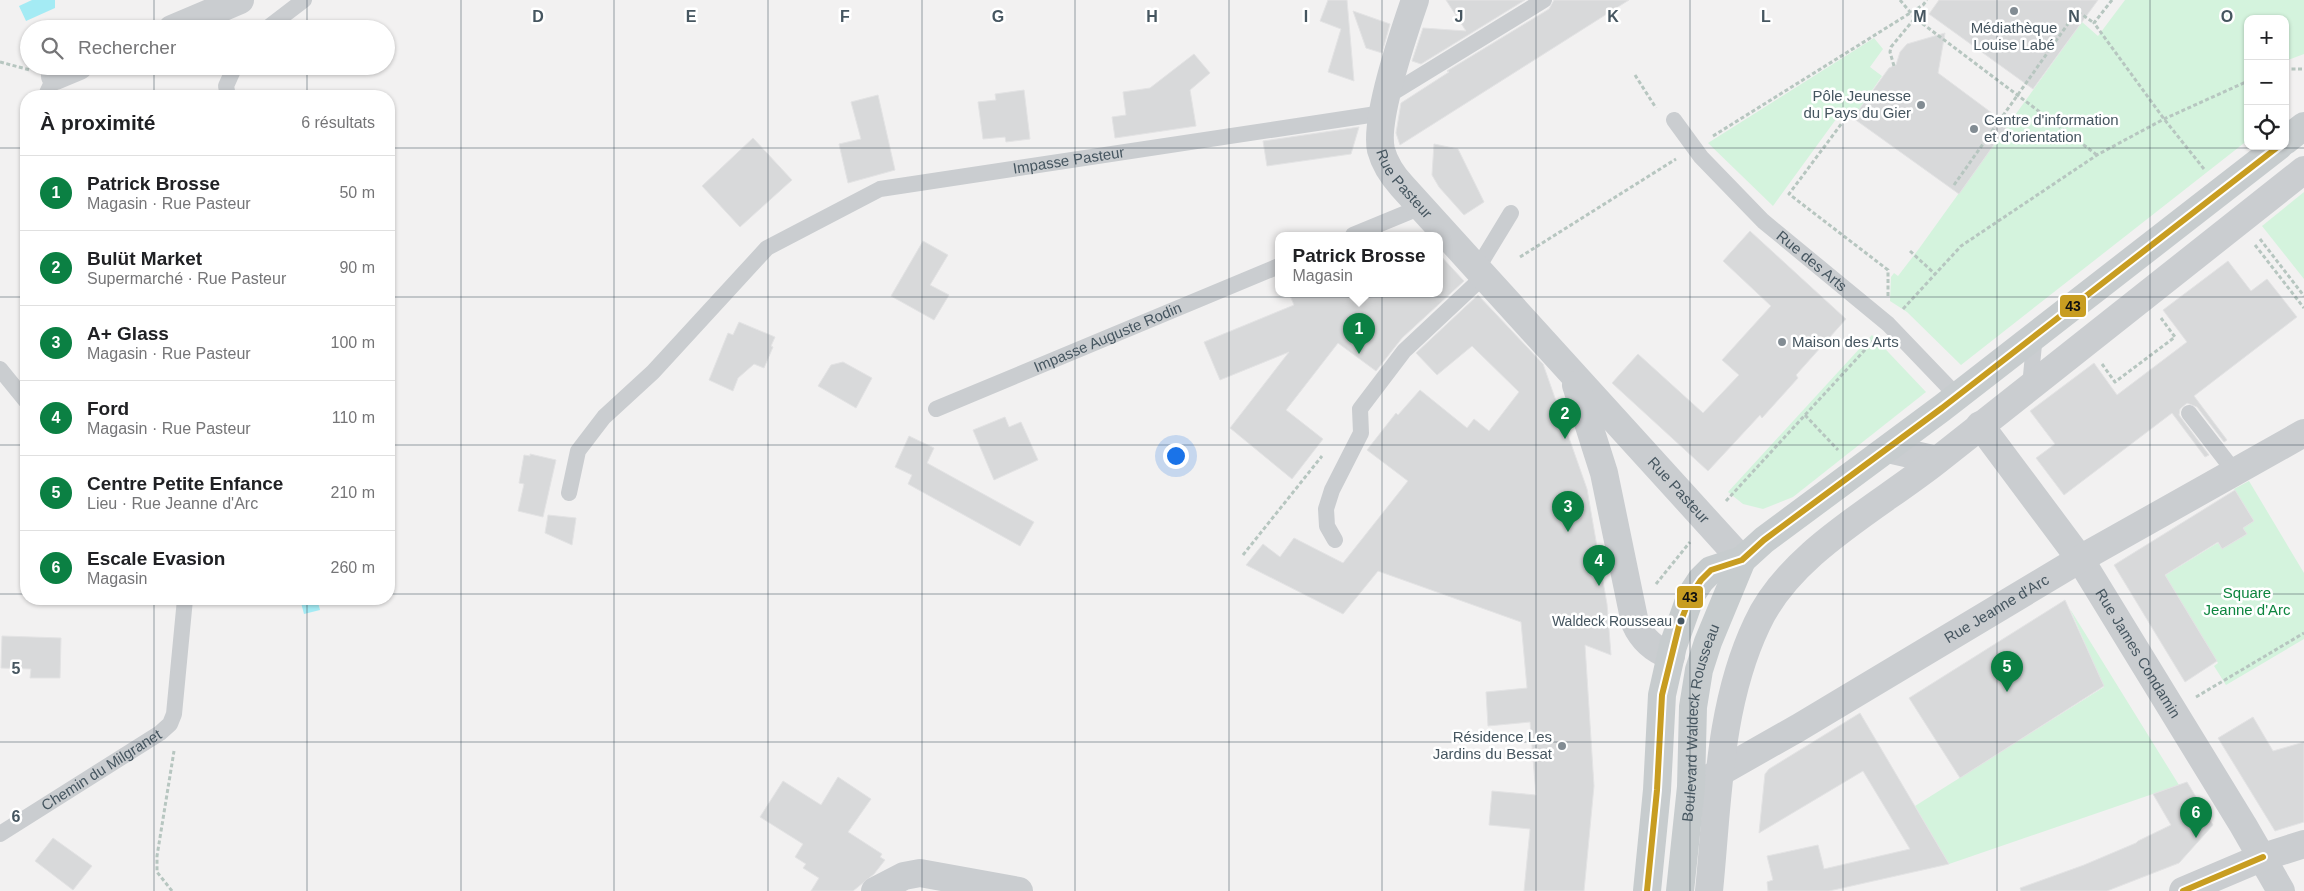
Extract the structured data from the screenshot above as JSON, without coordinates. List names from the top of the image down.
{
  "streets": {
    "main road": ["Boulevard Waldeck Rousseau"],
    "street": ["Rue Pasteur", "Rue Jeanne d'Arc", "Rue James Condamin"],
    "lane": [
      "Impasse Pasteur",
      "Rue des Arts",
      "Impasse Auguste Rodin",
      "Chemin du Milgranet"
    ]
  },
  "crossings": [
    ["Impasse Pasteur", "Rue Pasteur"],
    ["Rue Pasteur", "Boulevard Waldeck Rousseau"],
    ["Rue des Arts", "Boulevard Waldeck Rousseau"],
    ["Rue Jeanne d'Arc", "Rue James Condamin"],
    ["Rue Jeanne d'Arc", "Boulevard Waldeck Rousseau"]
  ],
  "parks": ["Square Jeanne d'Arc"],
  "places": [
    "Médiathèque Louise Labé",
    "Pôle Jeunesse du Pays du Gier",
    "Centre d'information et d'orientation",
    "Maison des Arts",
    "Waldeck Rousseau",
    "Résidence Les Jardins du Bessat"
  ],
  "lines": ["transit line 43"],
  "page": {
    "map_buttons": ["+", "−"],
    "search": "Rechercher",
    "heading": ["À proximité", "6 résultats"],
    "list": [
      {
        "mark": "1",
        "name": "Patrick Brosse",
        "note": "Magasin · Rue Pasteur",
        "value": "50 m"
      },
      {
        "mark": "2",
        "name": "Bulüt Market",
        "note": "Supermarché · Rue Pasteur",
        "value": "90 m"
      },
      {
        "mark": "3",
        "name": "A+ Glass",
        "note": "Magasin · Rue Pasteur",
        "value": "100 m"
      },
      {
        "mark": "4",
        "name": "Ford",
        "note": "Magasin · Rue Pasteur",
        "value": "110 m"
      },
      {
        "mark": "5",
        "name": "Centre Petite Enfance",
        "note": "Lieu · Rue Jeanne d'Arc",
        "value": "210 m"
      },
      {
        "mark": "6",
        "name": "Escale Evasion",
        "note": "Magasin",
        "value": "260 m"
      }
    ],
    "popup": ["Patrick Brosse", "Magasin"],
    "pins": [
      "1",
      "2",
      "3",
      "4",
      "5",
      "6"
    ]
  },
  "grid": {
    "columns": [
      "D",
      "E",
      "F",
      "G",
      "H",
      "I",
      "J",
      "K",
      "L",
      "M",
      "N",
      "O"
    ],
    "rows": ["5", "6"]
  }
}
